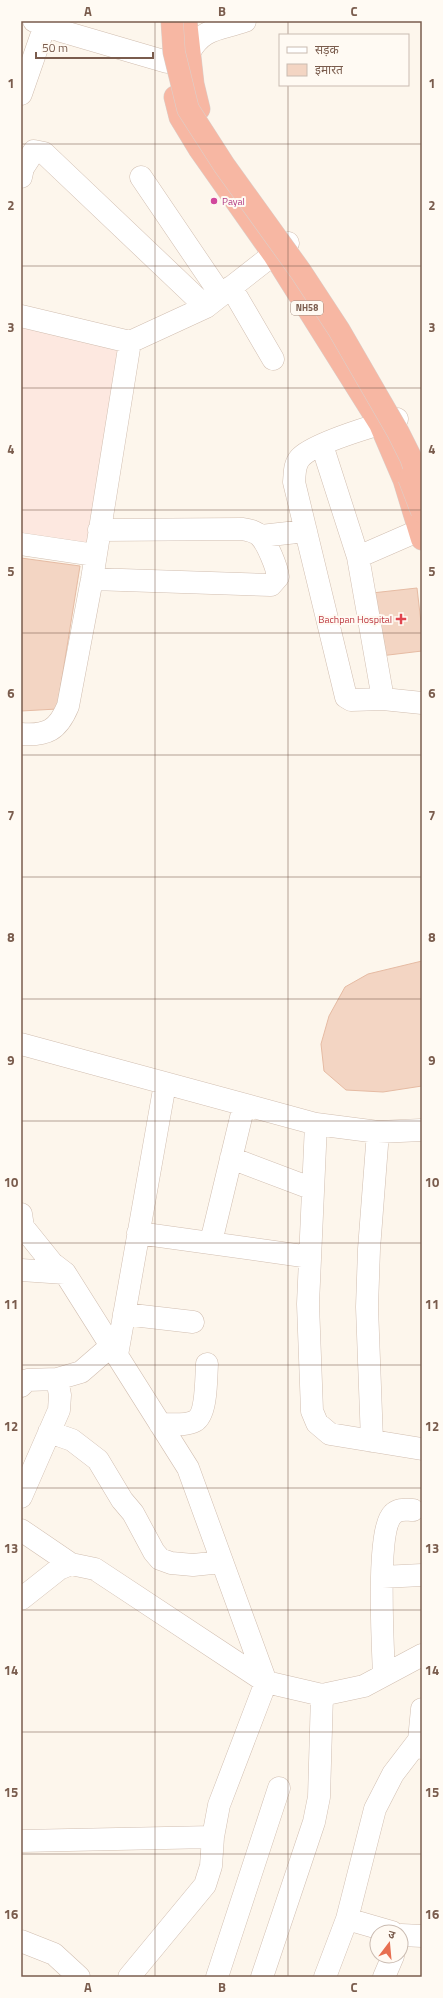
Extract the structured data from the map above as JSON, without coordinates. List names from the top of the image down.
{
  "streets": {
    "highway": ["NH58"]
  },
  "places": {
    "other": ["Payal"],
    "health": ["Bachpan Hospital"]
  },
  "legend": ["सड़क", "इमारत"],
  "scale_bar": "50 m",
  "north": "top",
  "grid": {
    "columns": ["A", "B", "C"],
    "rows": [
      "1",
      "2",
      "3",
      "4",
      "5",
      "6",
      "7",
      "8",
      "9",
      "10",
      "11",
      "12",
      "13",
      "14",
      "15",
      "16"
    ]
  }
}
